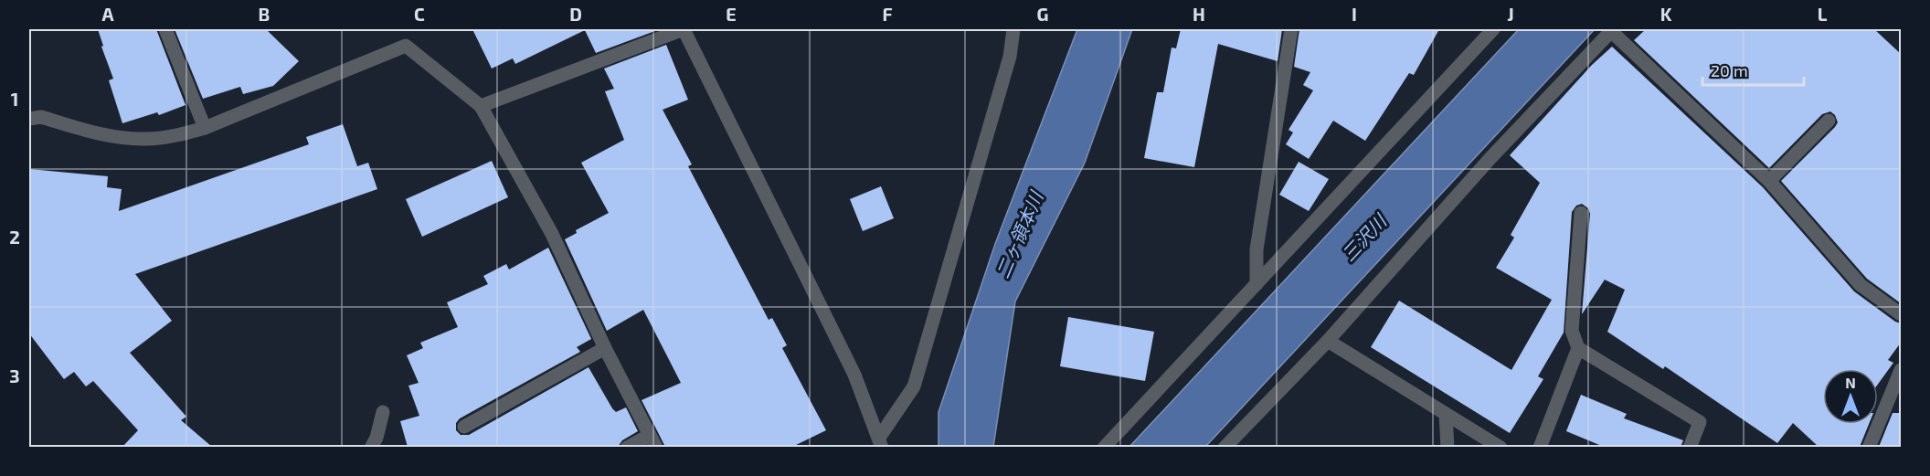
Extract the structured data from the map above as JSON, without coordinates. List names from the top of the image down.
{
  "water": ["二ヶ領本川", "三沢川"],
  "scale_bar": "20 m",
  "north": "top",
  "grid": {
    "columns": [
      "A",
      "B",
      "C",
      "D",
      "E",
      "F",
      "G",
      "H",
      "I",
      "J",
      "K",
      "L"
    ],
    "rows": ["1", "2", "3"]
  }
}
